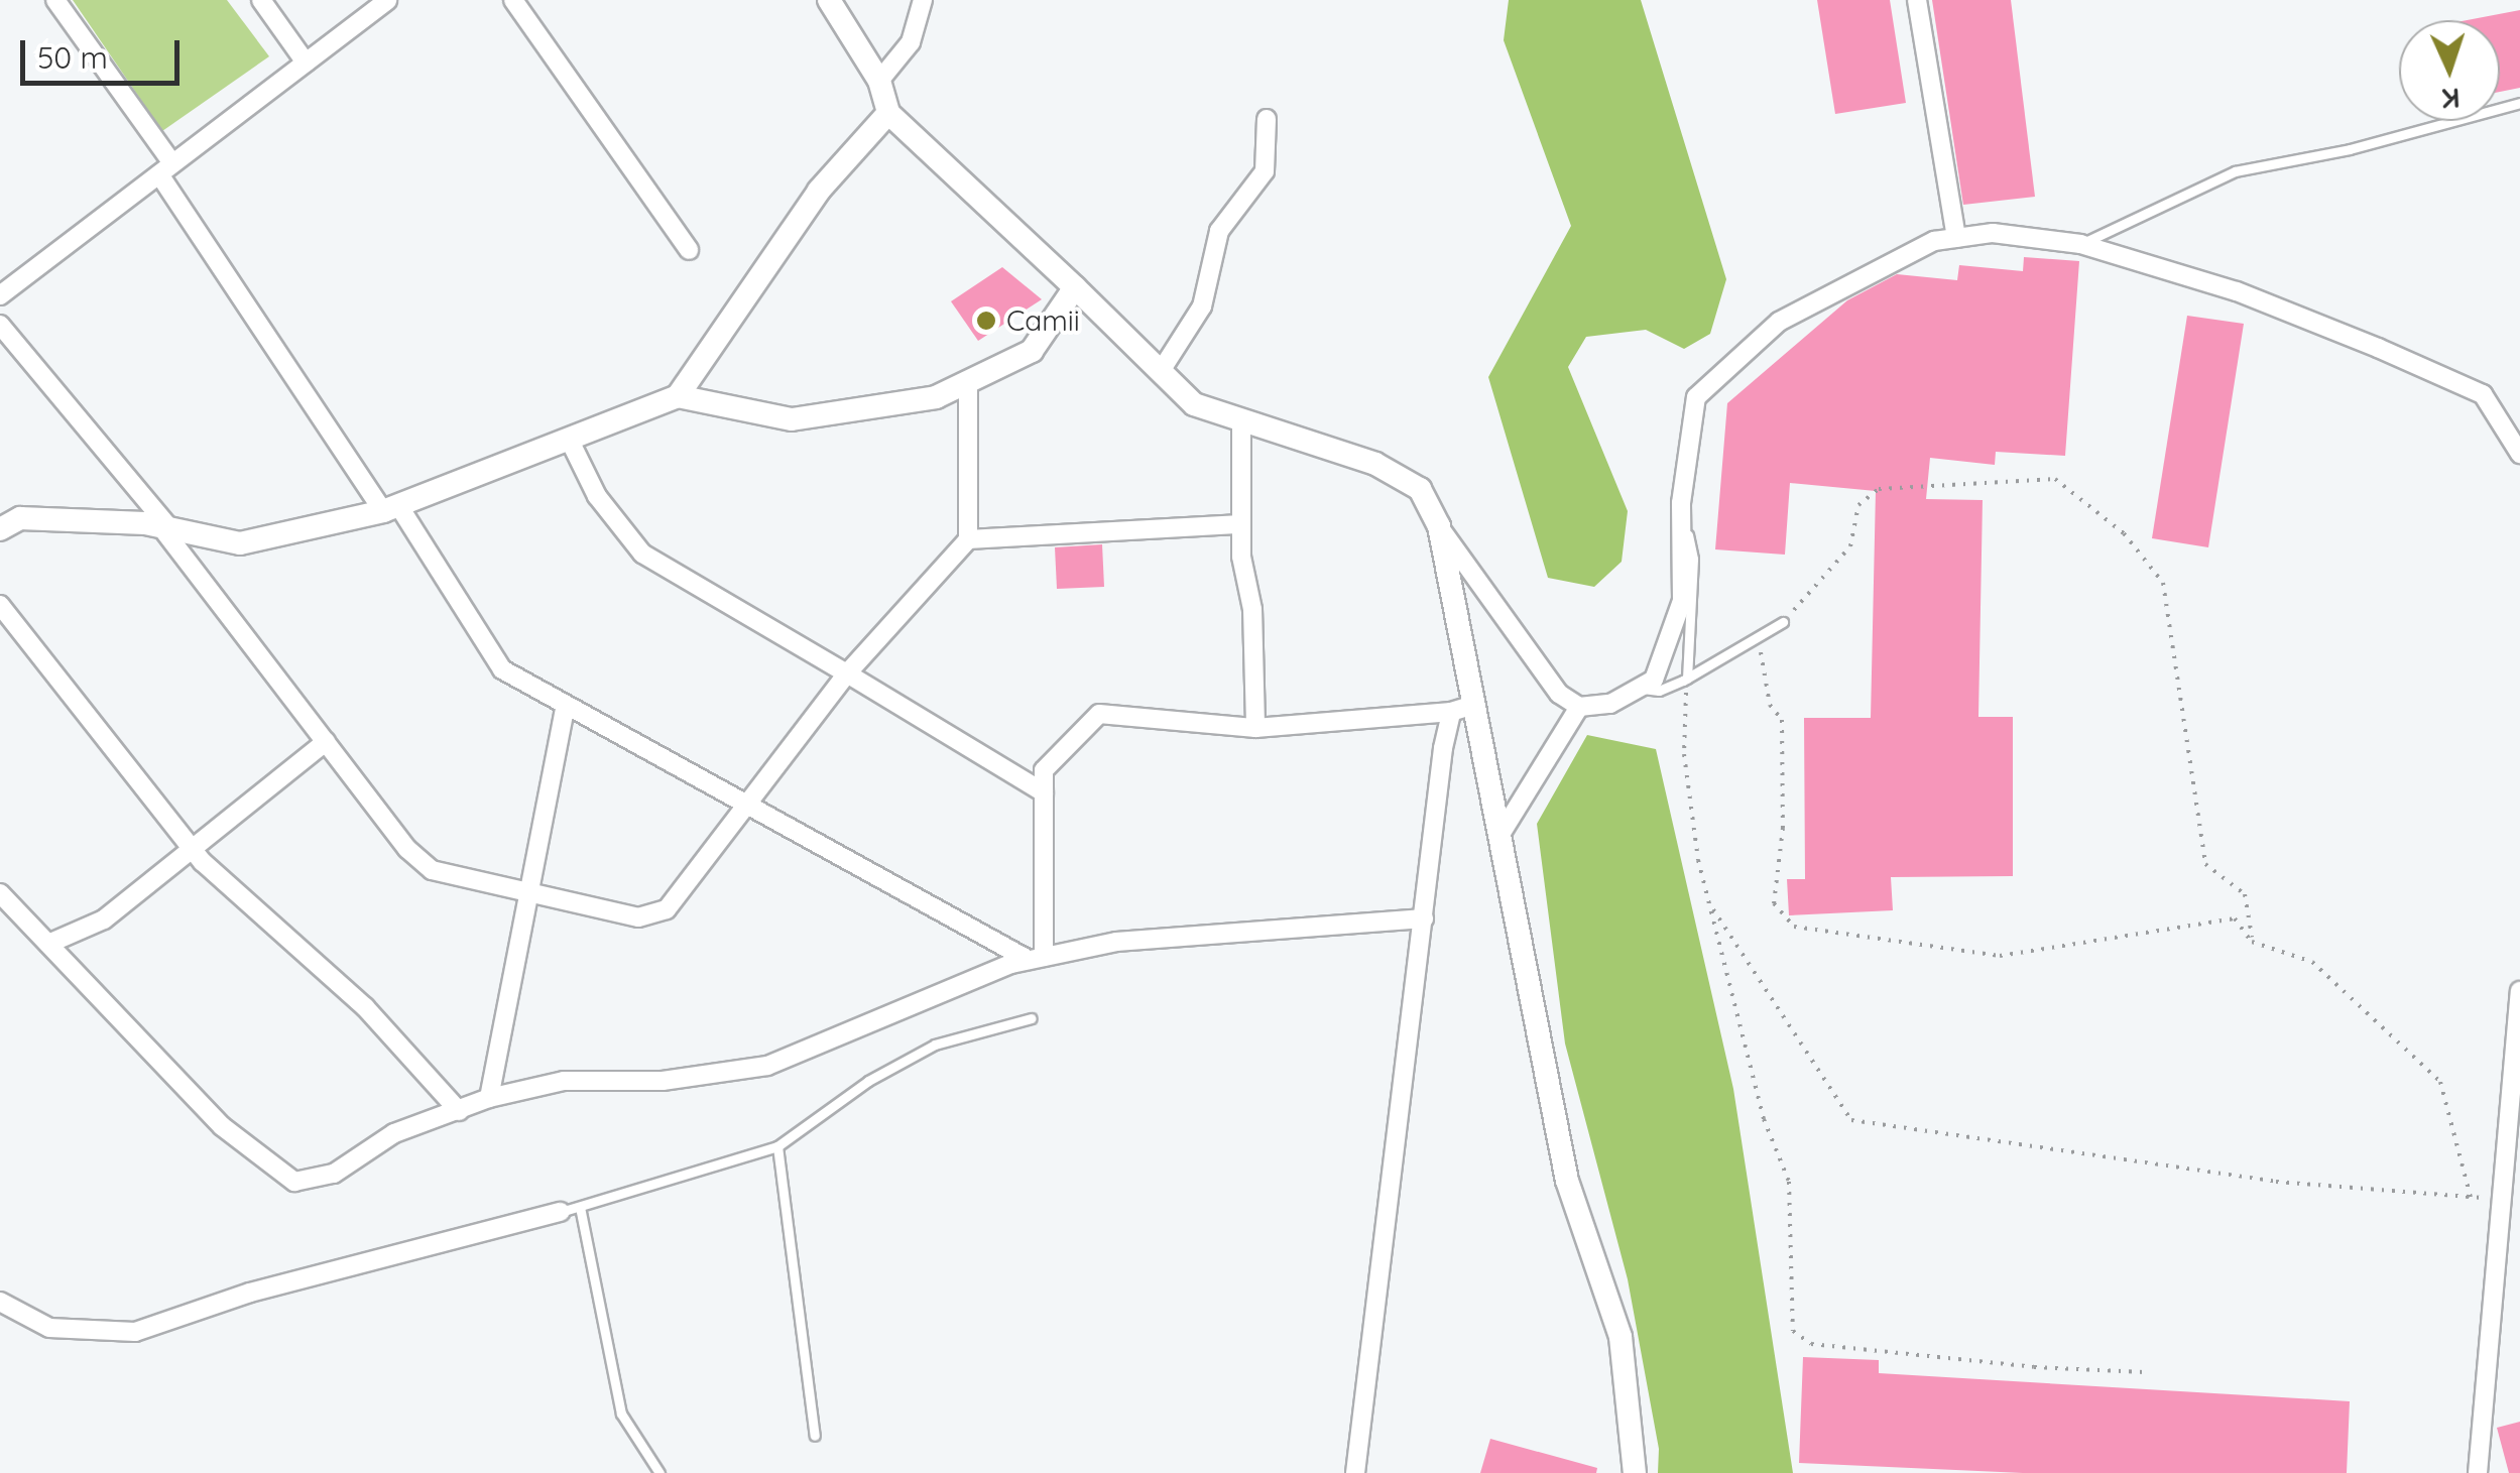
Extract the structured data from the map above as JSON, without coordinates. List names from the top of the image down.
{
  "places": ["Camii"],
  "scale_bar": "50 m",
  "north": "bottom"
}
